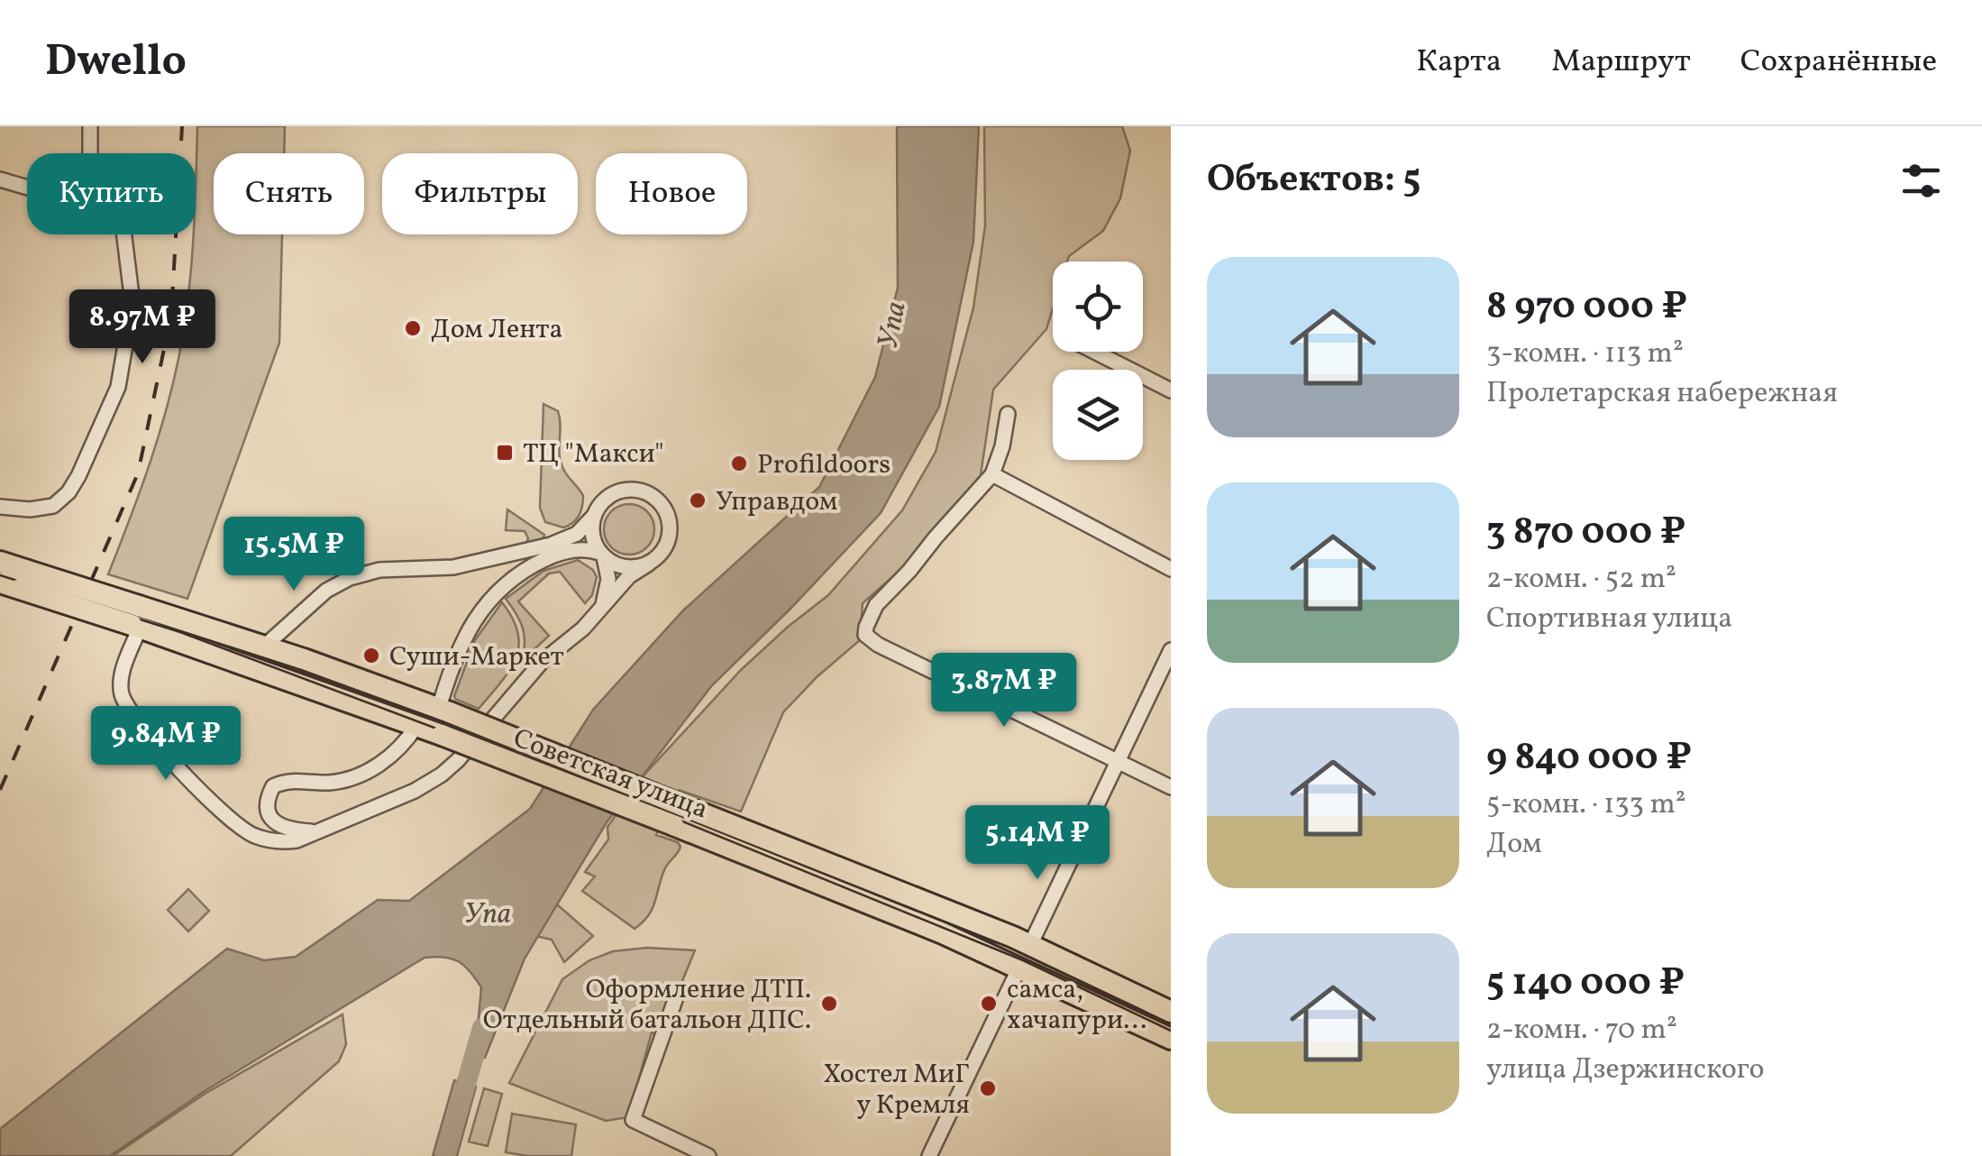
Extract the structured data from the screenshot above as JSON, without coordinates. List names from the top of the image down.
{
  "streets": {
    "main road": ["Советская улица"]
  },
  "water": ["Упа"],
  "places": {
    "other": [
      "Дом Лента",
      "Profildoors",
      "Управдом",
      "Суши-Маркет",
      "Оформление ДТП. Отдельный батальон ДПС.",
      "самса, хачапури...",
      "Хостел МиГ у Кремля"
    ],
    "transit": ["ТЦ \"Макси\""]
  },
  "page": {
    "header": "Dwello",
    "nav": ["Карта", "Маршрут", "Сохранённые"],
    "heading": "Объектов: 5",
    "chip": [
      "Купить",
      "Снять",
      "Фильтры",
      "Новое"
    ],
    "list": [
      {
        "name": "8 970 000 ₽",
        "note": "3-комн. · 113 m² · Пролетарская набережная"
      },
      {
        "name": "3 870 000 ₽",
        "note": "2-комн. · 52 m² · Спортивная улица"
      },
      {
        "name": "9 840 000 ₽",
        "note": "5-комн. · 133 m² · Дом"
      },
      {
        "name": "5 140 000 ₽",
        "note": "2-комн. · 70 m² · улица Дзержинского"
      }
    ],
    "price": [
      "8.97M ₽",
      "15.5M ₽",
      "3.87M ₽",
      "9.84M ₽",
      "5.14M ₽"
    ]
  }
}
